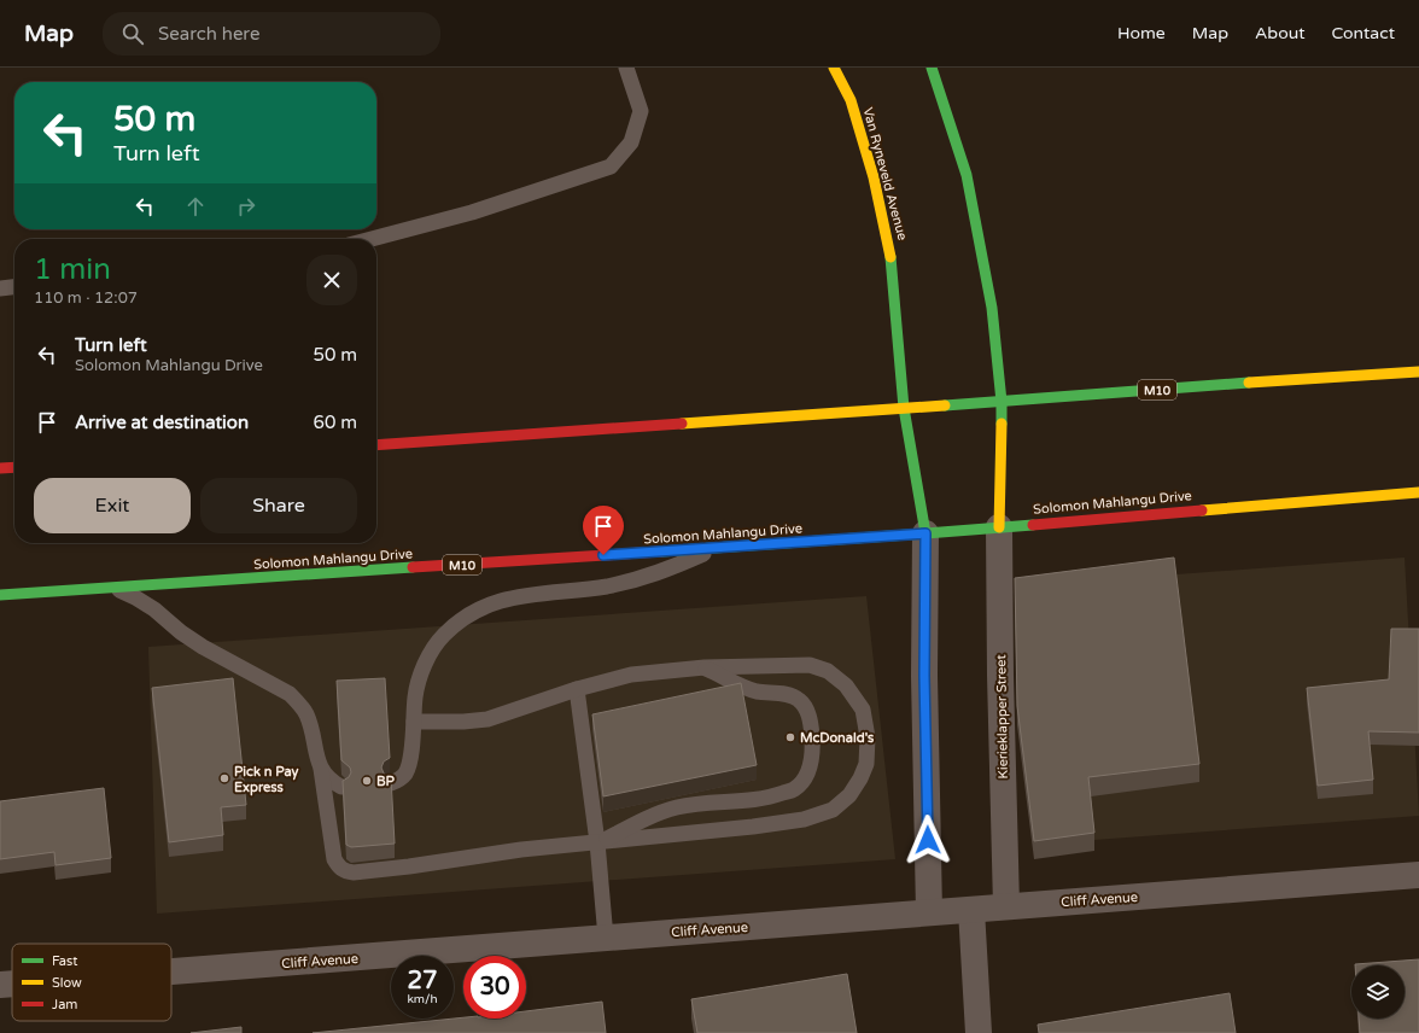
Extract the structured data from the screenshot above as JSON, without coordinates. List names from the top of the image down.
{
  "streets": {
    "main road": ["Van Ryneveld Avenue", "M10", "Solomon Mahlangu Drive"],
    "street": ["Kierieklapper Street", "Cliff Avenue"]
  },
  "crossings": [
    ["Van Ryneveld Avenue", "M10"],
    ["Van Ryneveld Avenue", "Solomon Mahlangu Drive"],
    ["Solomon Mahlangu Drive", "Kierieklapper Street"],
    ["Kierieklapper Street", "Cliff Avenue"]
  ],
  "places": ["McDonald's", "Pick n Pay Express", "BP"],
  "legend": ["Fast", "Slow", "Jam"],
  "page": {
    "header": "Map",
    "search": "Search here",
    "nav": [
      "Home",
      "Map",
      "About",
      "Contact"
    ],
    "turn": ["50 m", "Turn left"],
    "heading": ["1 min", "110 m · 12:07"],
    "list": [
      {
        "name": "Turn left",
        "note": "Solomon Mahlangu Drive",
        "value": "50 m"
      },
      {
        "name": "Arrive at destination",
        "value": "60 m"
      }
    ],
    "buttons": ["Exit", "Share"],
    "speed": "27 km/h",
    "limit": "30"
  }
}
